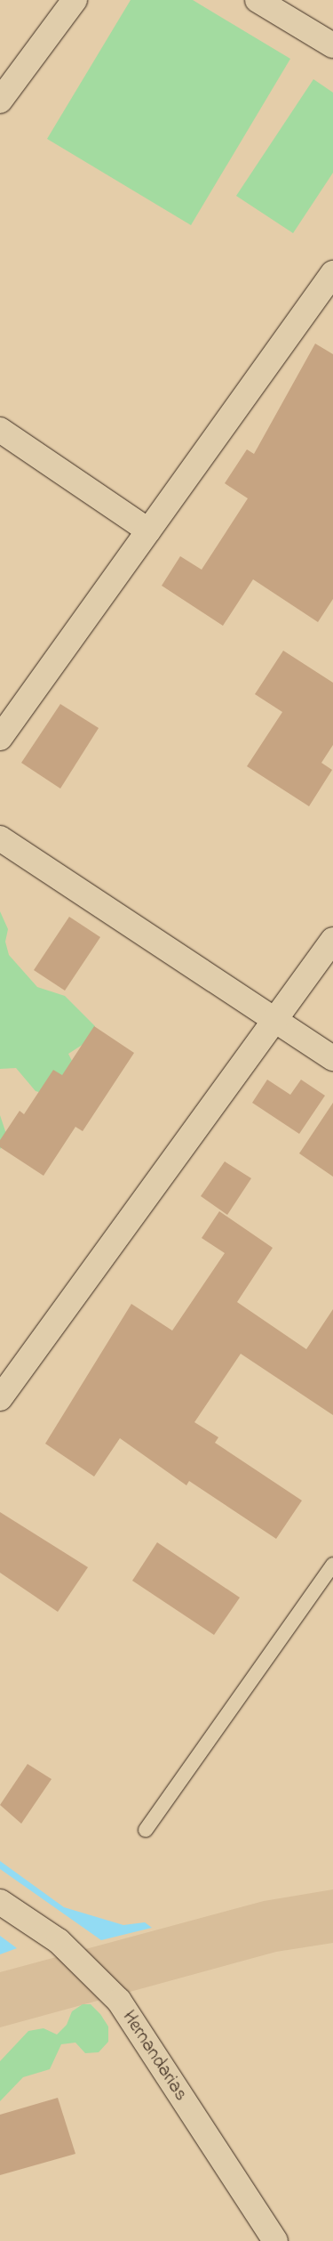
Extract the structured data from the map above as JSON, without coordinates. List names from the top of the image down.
{
  "streets": {
    "street": ["Hernandarias"]
  }
}
